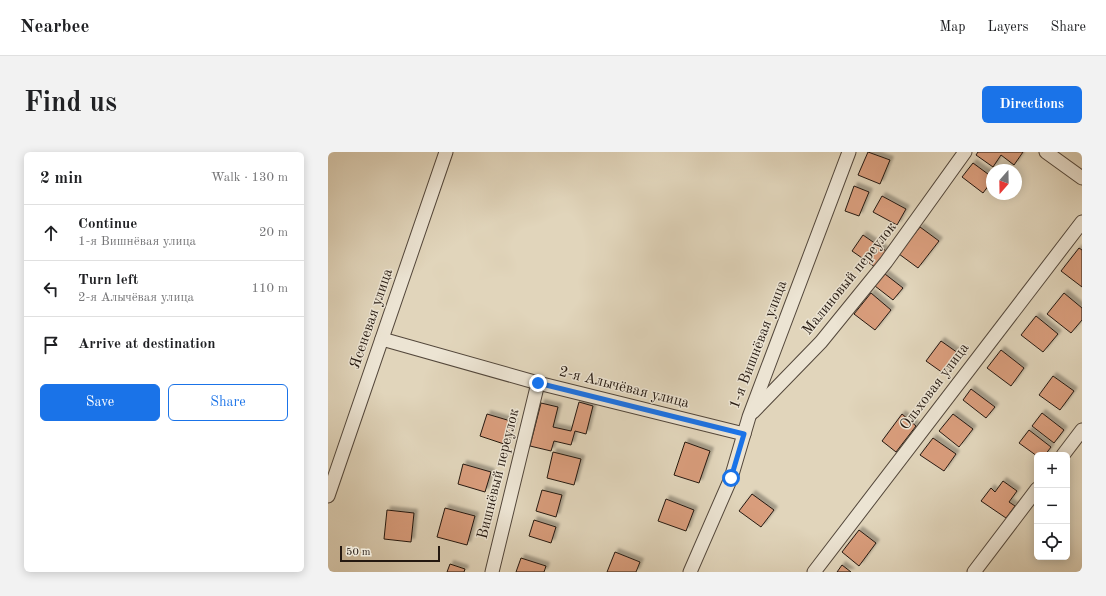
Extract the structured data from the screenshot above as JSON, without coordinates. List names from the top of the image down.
{
  "streets": {
    "street": [
      "Малиновый переулок",
      "Ясеневая улица",
      "1-я Вишнёвая улица",
      "Ольховая улица",
      "2-я Алычёвая улица",
      "Вишнёвый переулок"
    ]
  },
  "crossings": [
    ["Малиновый переулок", "1-я Вишнёвая улица"],
    ["Ясеневая улица", "2-я Алычёвая улица"],
    ["1-я Вишнёвая улица", "2-я Алычёвая улица"],
    ["2-я Алычёвая улица", "Вишнёвый переулок"]
  ],
  "scale_bar": "50 m",
  "north": "bottom",
  "page": {
    "header": "Nearbee",
    "nav": ["Map", "Layers", "Share"],
    "buttons": [
      "Directions",
      ["Save", "Share"]
    ],
    "title": "Find us",
    "heading": ["2 min", "Walk · 130 m"],
    "list": [
      ["Continue", "1-я Вишнёвая улица", "20 m"],
      ["Turn left", "2-я Алычёвая улица", "110 m"],
      "Arrive at destination"
    ],
    "map_buttons": ["+", "−"],
    "scale": "50 m"
  }
}
